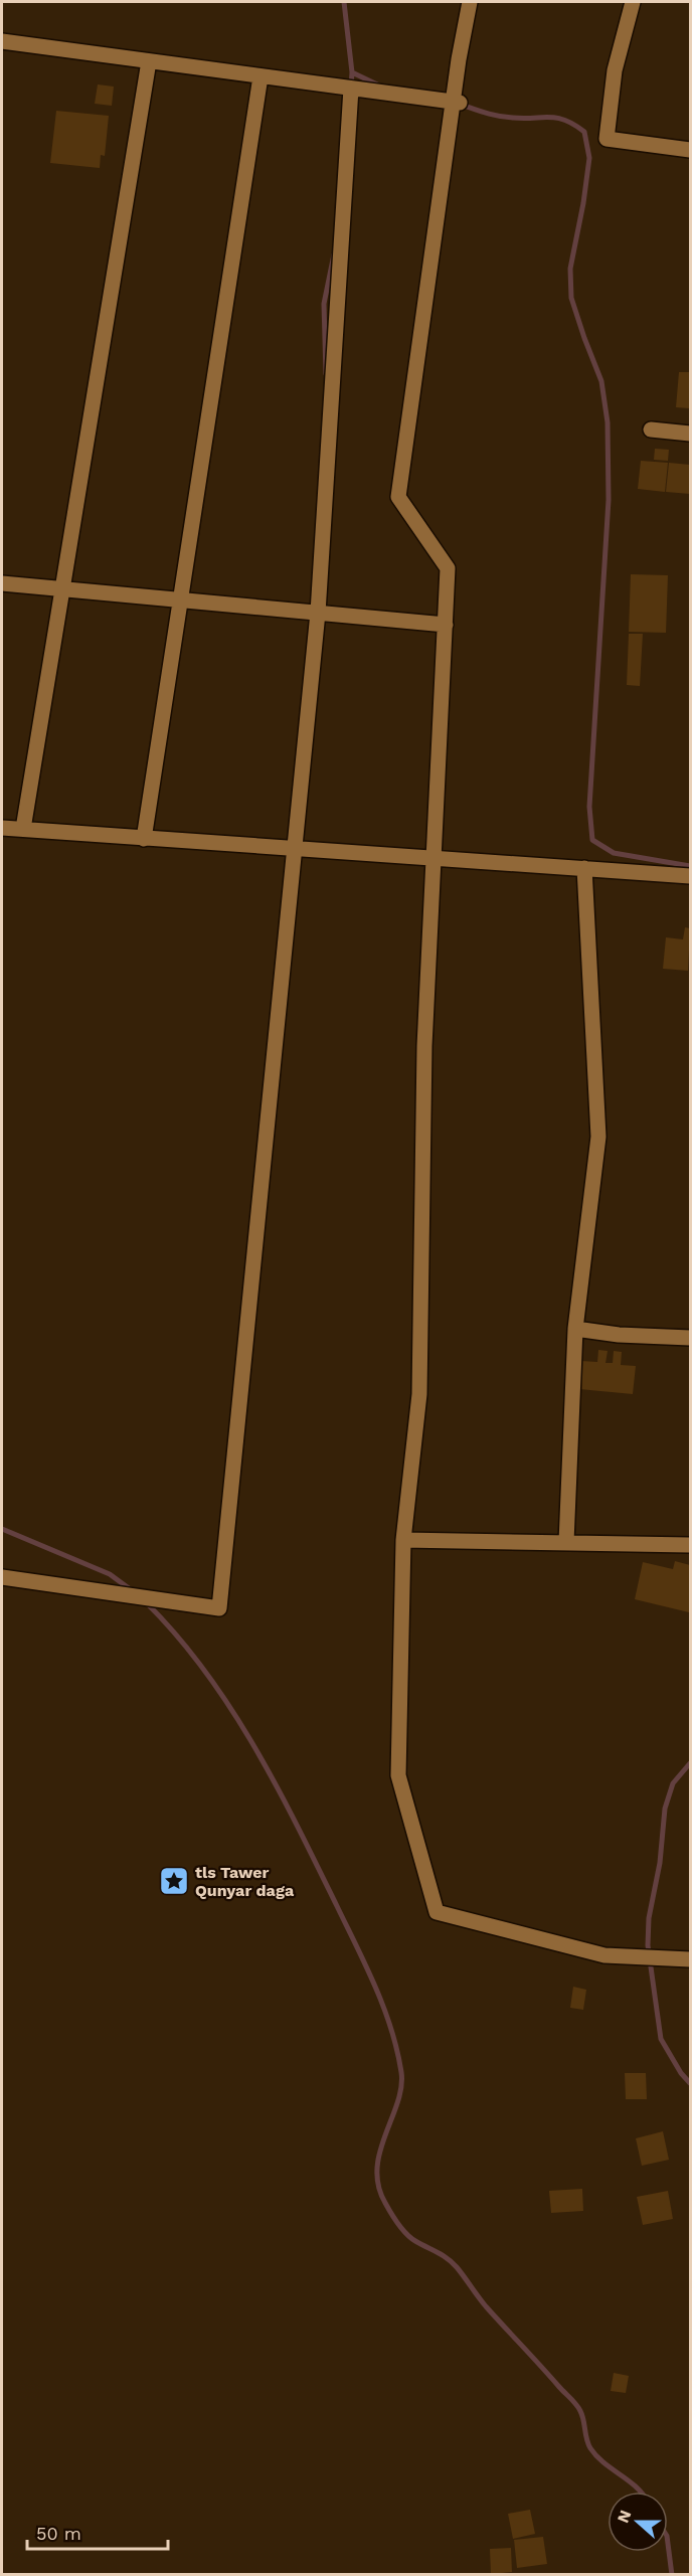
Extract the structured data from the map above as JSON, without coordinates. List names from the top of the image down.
{
  "places": {
    "place": ["tls Tawer Qunyar daga"]
  },
  "scale_bar": "50 m",
  "north": "left"
}
